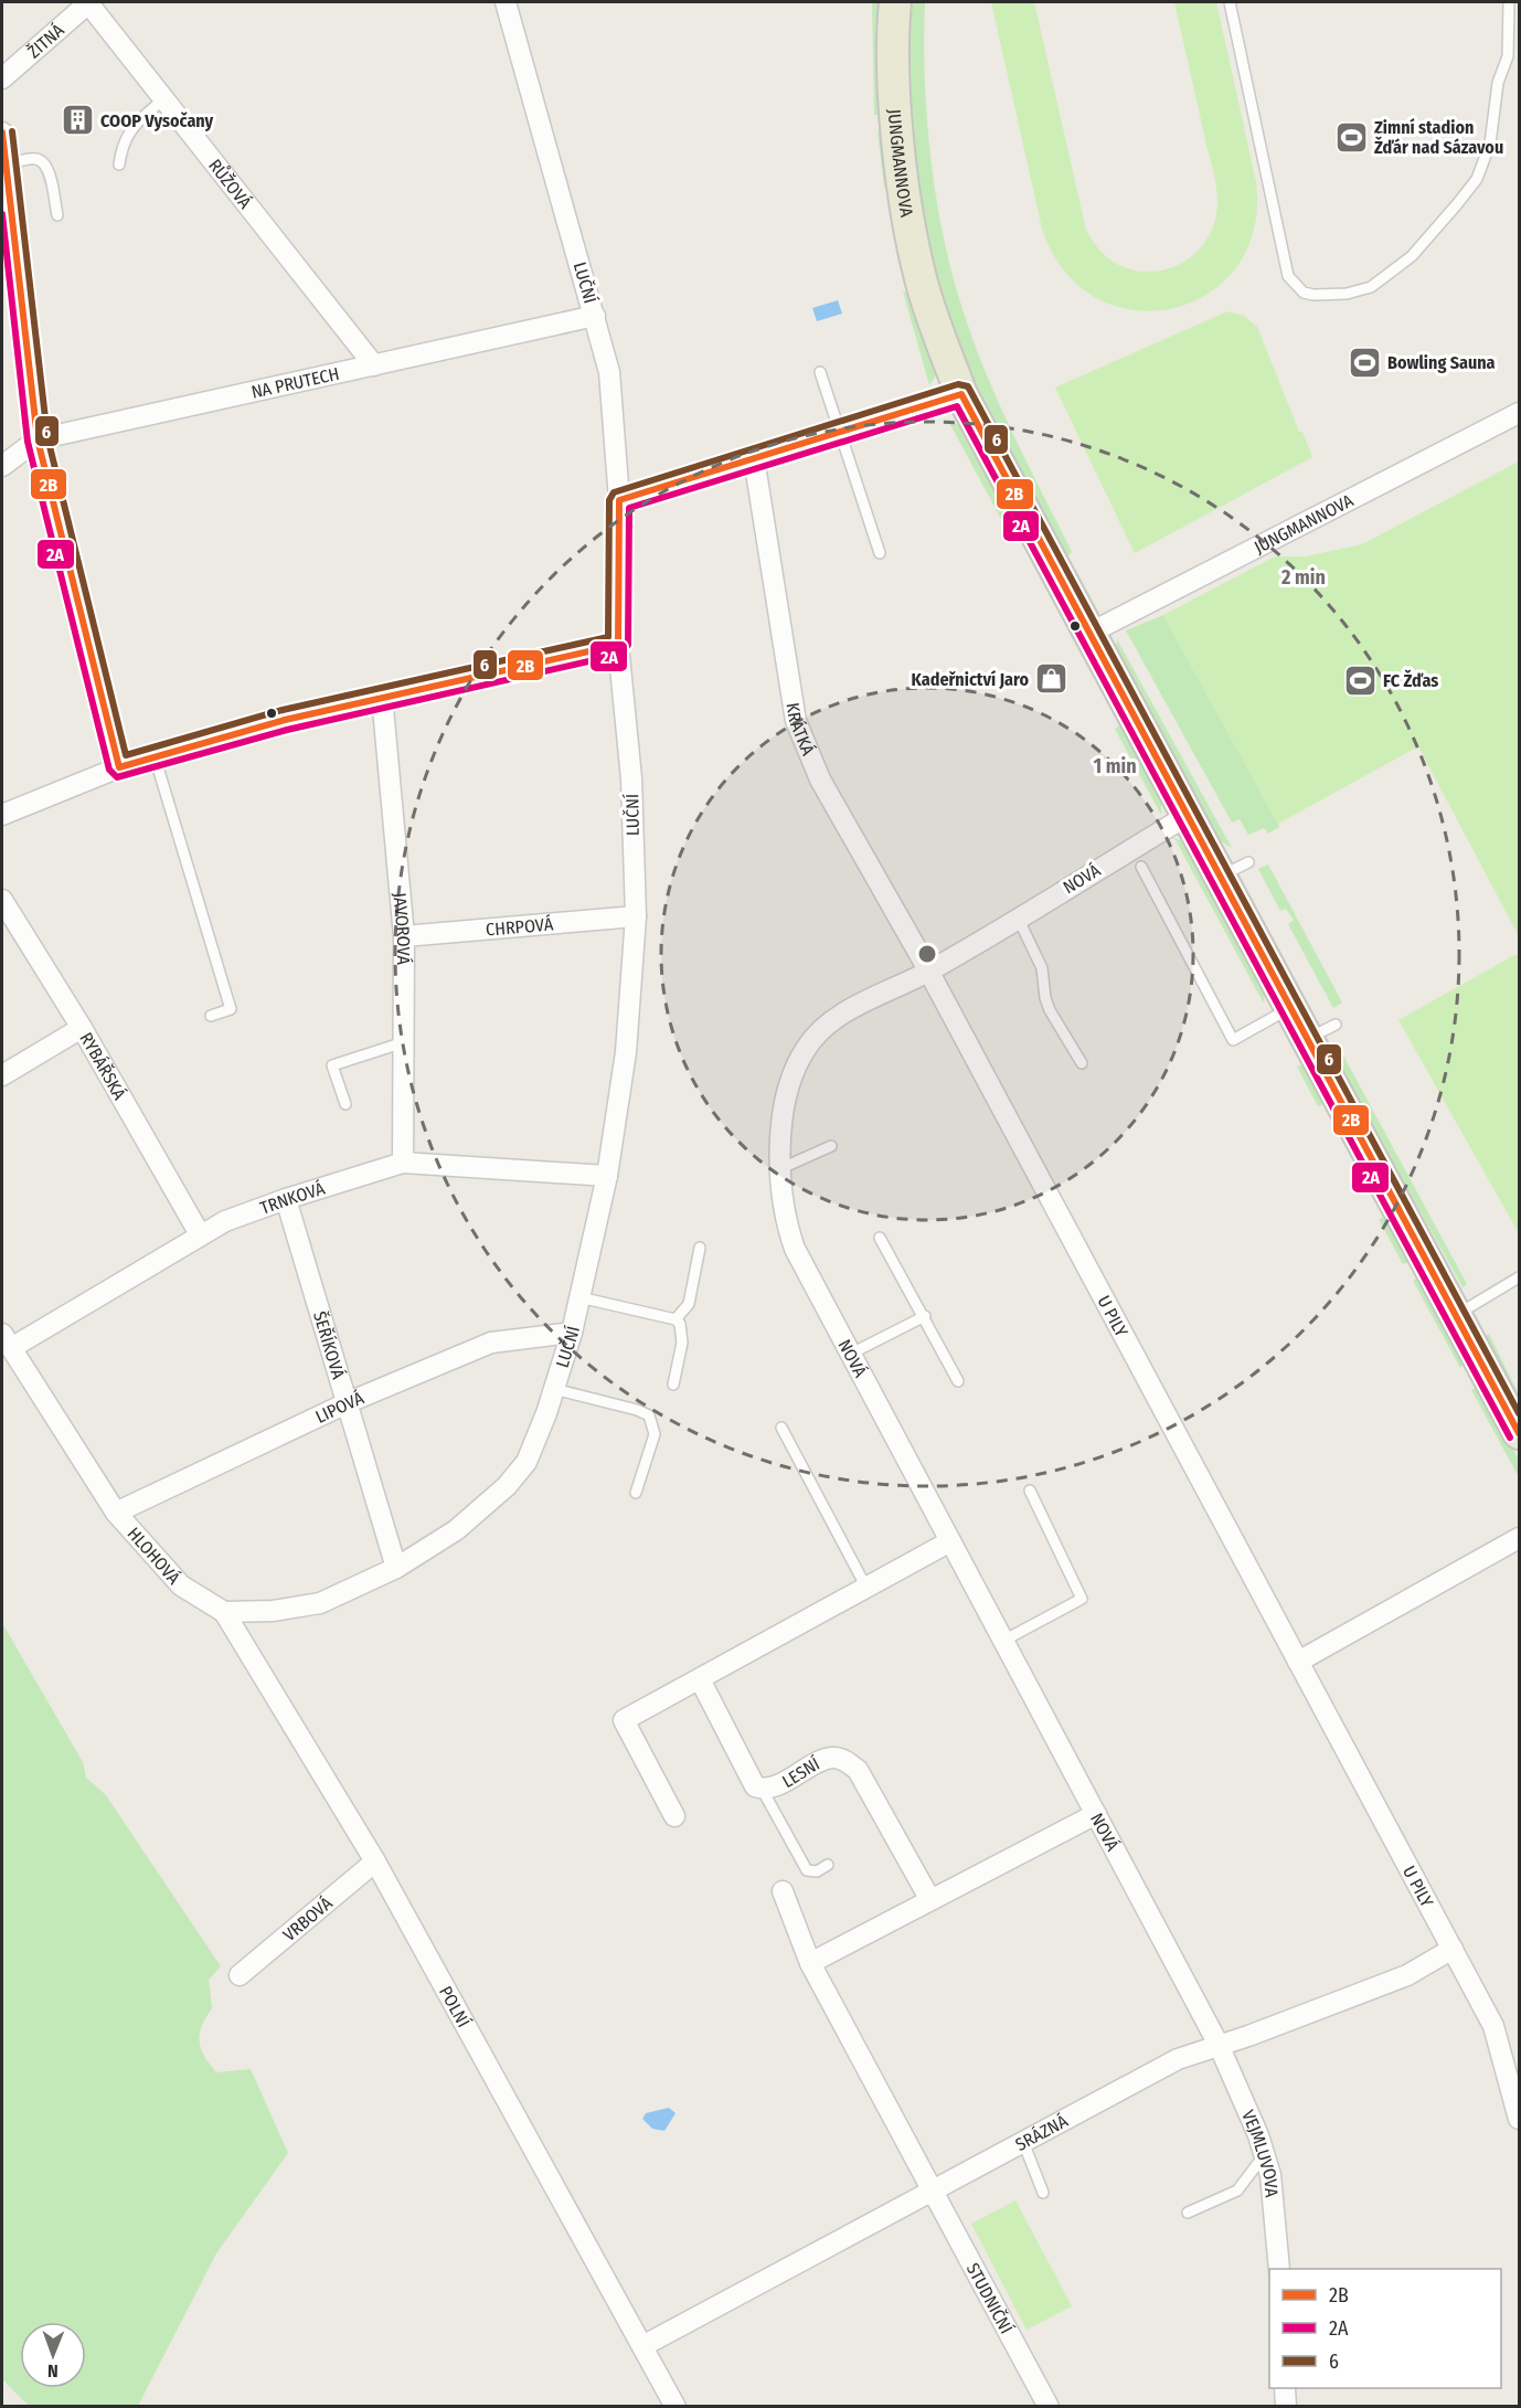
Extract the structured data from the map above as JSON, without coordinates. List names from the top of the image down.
{
  "streets": {
    "main road": ["JUNGMANNOVA"],
    "street": [
      "ŽITNÁ",
      "RŮŽOVÁ",
      "LUČNÍ",
      "NA PRUTECH",
      "KRÁTKÁ",
      "NOVÁ",
      "CHRPOVÁ",
      "JAVOROVÁ",
      "RYBÁŘSKÁ",
      "TRNKOVÁ",
      "U PILY",
      "ŠEŘÍKOVÁ",
      "LIPOVÁ",
      "HLOHOVÁ",
      "LESNÍ",
      "VRBOVÁ",
      "POLNÍ",
      "SRÁZNÁ",
      "VEJMLUVOVA",
      "STUDNIČNÍ"
    ]
  },
  "crossings": [
    ["ŽITNÁ", "RŮŽOVÁ"],
    ["JUNGMANNOVA", "NOVÁ"],
    ["RŮŽOVÁ", "NA PRUTECH"],
    ["LUČNÍ", "NA PRUTECH"],
    ["LUČNÍ", "CHRPOVÁ"],
    ["LUČNÍ", "TRNKOVÁ"],
    ["LUČNÍ", "ŠEŘÍKOVÁ"],
    ["LUČNÍ", "LIPOVÁ"],
    ["KRÁTKÁ", "NOVÁ"],
    ["KRÁTKÁ", "U PILY"],
    ["NOVÁ", "U PILY"],
    ["NOVÁ", "SRÁZNÁ"],
    ["NOVÁ", "VEJMLUVOVA"],
    ["CHRPOVÁ", "JAVOROVÁ"],
    ["JAVOROVÁ", "TRNKOVÁ"],
    ["RYBÁŘSKÁ", "TRNKOVÁ"],
    ["TRNKOVÁ", "ŠEŘÍKOVÁ"],
    ["TRNKOVÁ", "HLOHOVÁ"],
    ["U PILY", "SRÁZNÁ"],
    ["ŠEŘÍKOVÁ", "LIPOVÁ"],
    ["LIPOVÁ", "HLOHOVÁ"],
    ["HLOHOVÁ", "POLNÍ"],
    ["VRBOVÁ", "POLNÍ"],
    ["POLNÍ", "SRÁZNÁ"],
    ["SRÁZNÁ", "VEJMLUVOVA"],
    ["SRÁZNÁ", "STUDNIČNÍ"]
  ],
  "places": {
    "building": ["COOP Vysočany"],
    "sports": ["Zimní stadion Žďár nad Sázavou", "Bowling Sauna", "FC Žďas"],
    "shop": ["Kadeřnictví Jaro"]
  },
  "lines": ["transit line 6", "transit line 2B", "transit line 2A"],
  "legend": ["2B", "2A", "6"],
  "north": "bottom",
  "rings": ["2 min", "1 min"]
}
